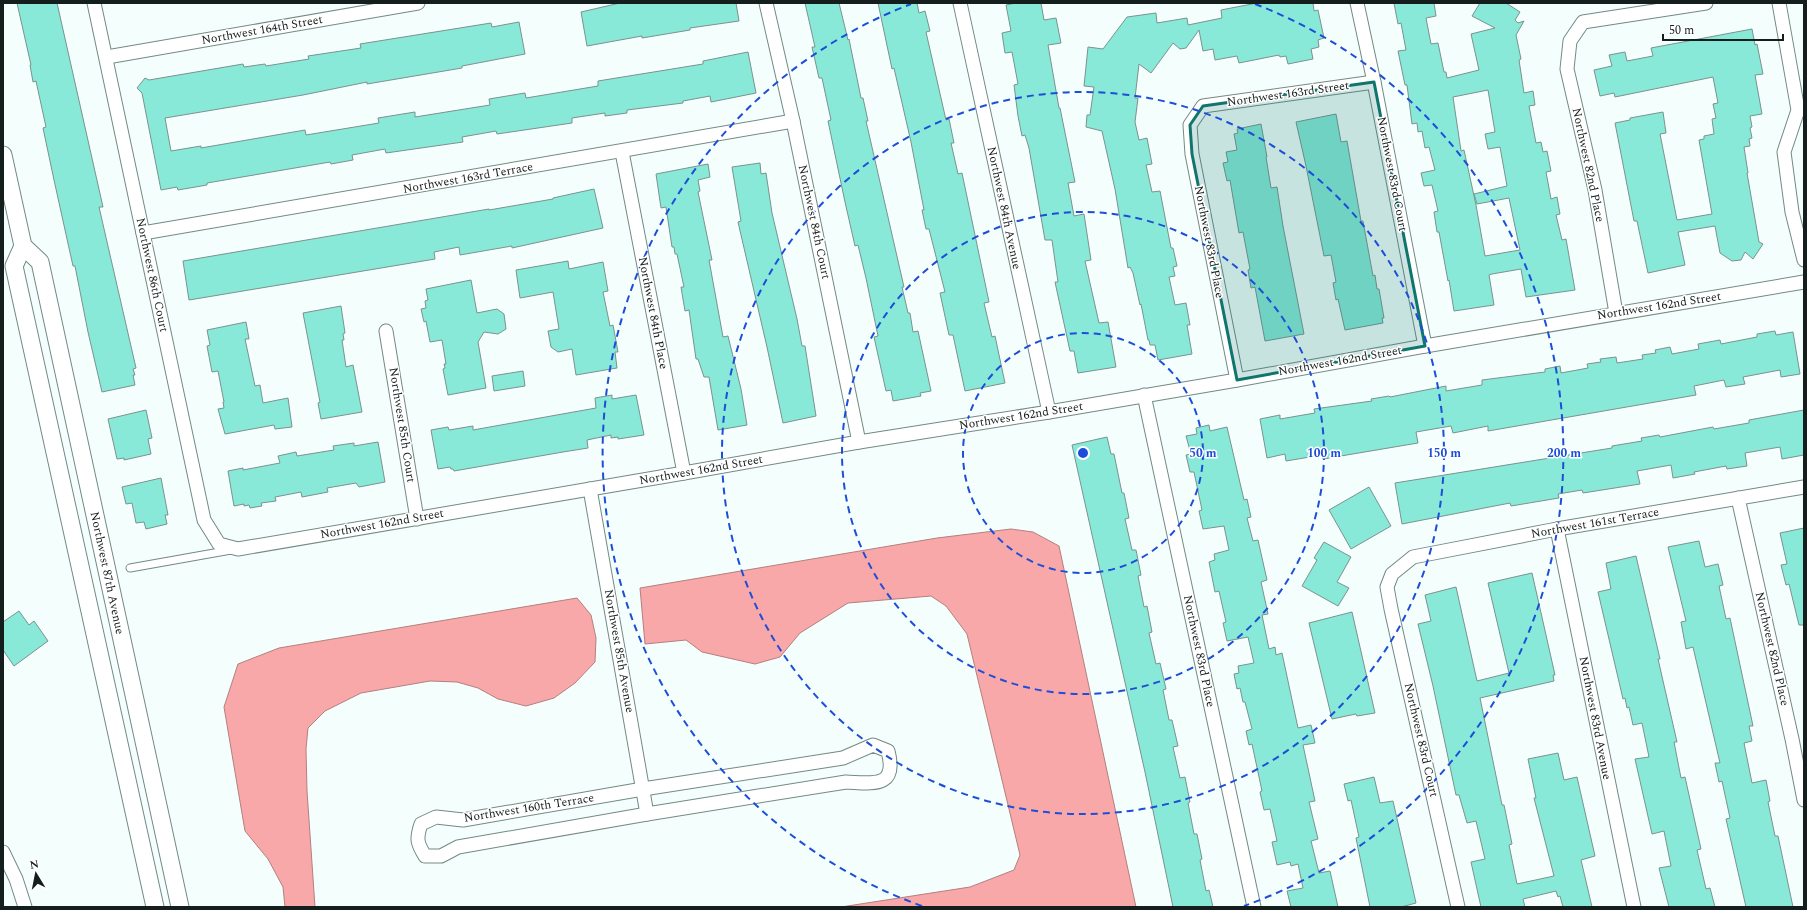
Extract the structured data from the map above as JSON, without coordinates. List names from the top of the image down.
{
  "streets": {
    "street": [
      "Northwest 164th Street",
      "Northwest 163rd Street",
      "Northwest 82nd Place",
      "Northwest 83rd Court",
      "Northwest 163rd Terrace",
      "Northwest 84th Avenue",
      "Northwest 84th Court",
      "Northwest 83rd Place",
      "Northwest 86th Court",
      "Northwest 162nd Street",
      "Northwest 84th Place",
      "Northwest 85th Court",
      "Northwest 161st Terrace",
      "Northwest 87th Avenue",
      "Northwest 85th Avenue",
      "Northwest 83rd Avenue",
      "Northwest 160th Terrace"
    ]
  },
  "crossings": [
    ["Northwest 164th Street", "Northwest 86th Court"],
    ["Northwest 163rd Street", "Northwest 83rd Court"],
    ["Northwest 163rd Street", "Northwest 83rd Place"],
    ["Northwest 82nd Place", "Northwest 162nd Street"],
    ["Northwest 82nd Place", "Northwest 161st Terrace"],
    ["Northwest 83rd Court", "Northwest 162nd Street"],
    ["Northwest 83rd Court", "Northwest 161st Terrace"],
    ["Northwest 163rd Terrace", "Northwest 84th Court"],
    ["Northwest 163rd Terrace", "Northwest 86th Court"],
    ["Northwest 163rd Terrace", "Northwest 84th Place"],
    ["Northwest 84th Avenue", "Northwest 162nd Street"],
    ["Northwest 84th Court", "Northwest 162nd Street"],
    ["Northwest 83rd Place", "Northwest 162nd Street"],
    ["Northwest 86th Court", "Northwest 162nd Street"],
    ["Northwest 162nd Street", "Northwest 84th Place"],
    ["Northwest 162nd Street", "Northwest 85th Court"],
    ["Northwest 162nd Street", "Northwest 85th Avenue"],
    ["Northwest 161st Terrace", "Northwest 83rd Avenue"],
    ["Northwest 85th Avenue", "Northwest 160th Terrace"]
  ],
  "scale_bar": "50 m",
  "north": "top",
  "rings": [
    "50 m",
    "100 m",
    "150 m",
    "200 m"
  ]
}
